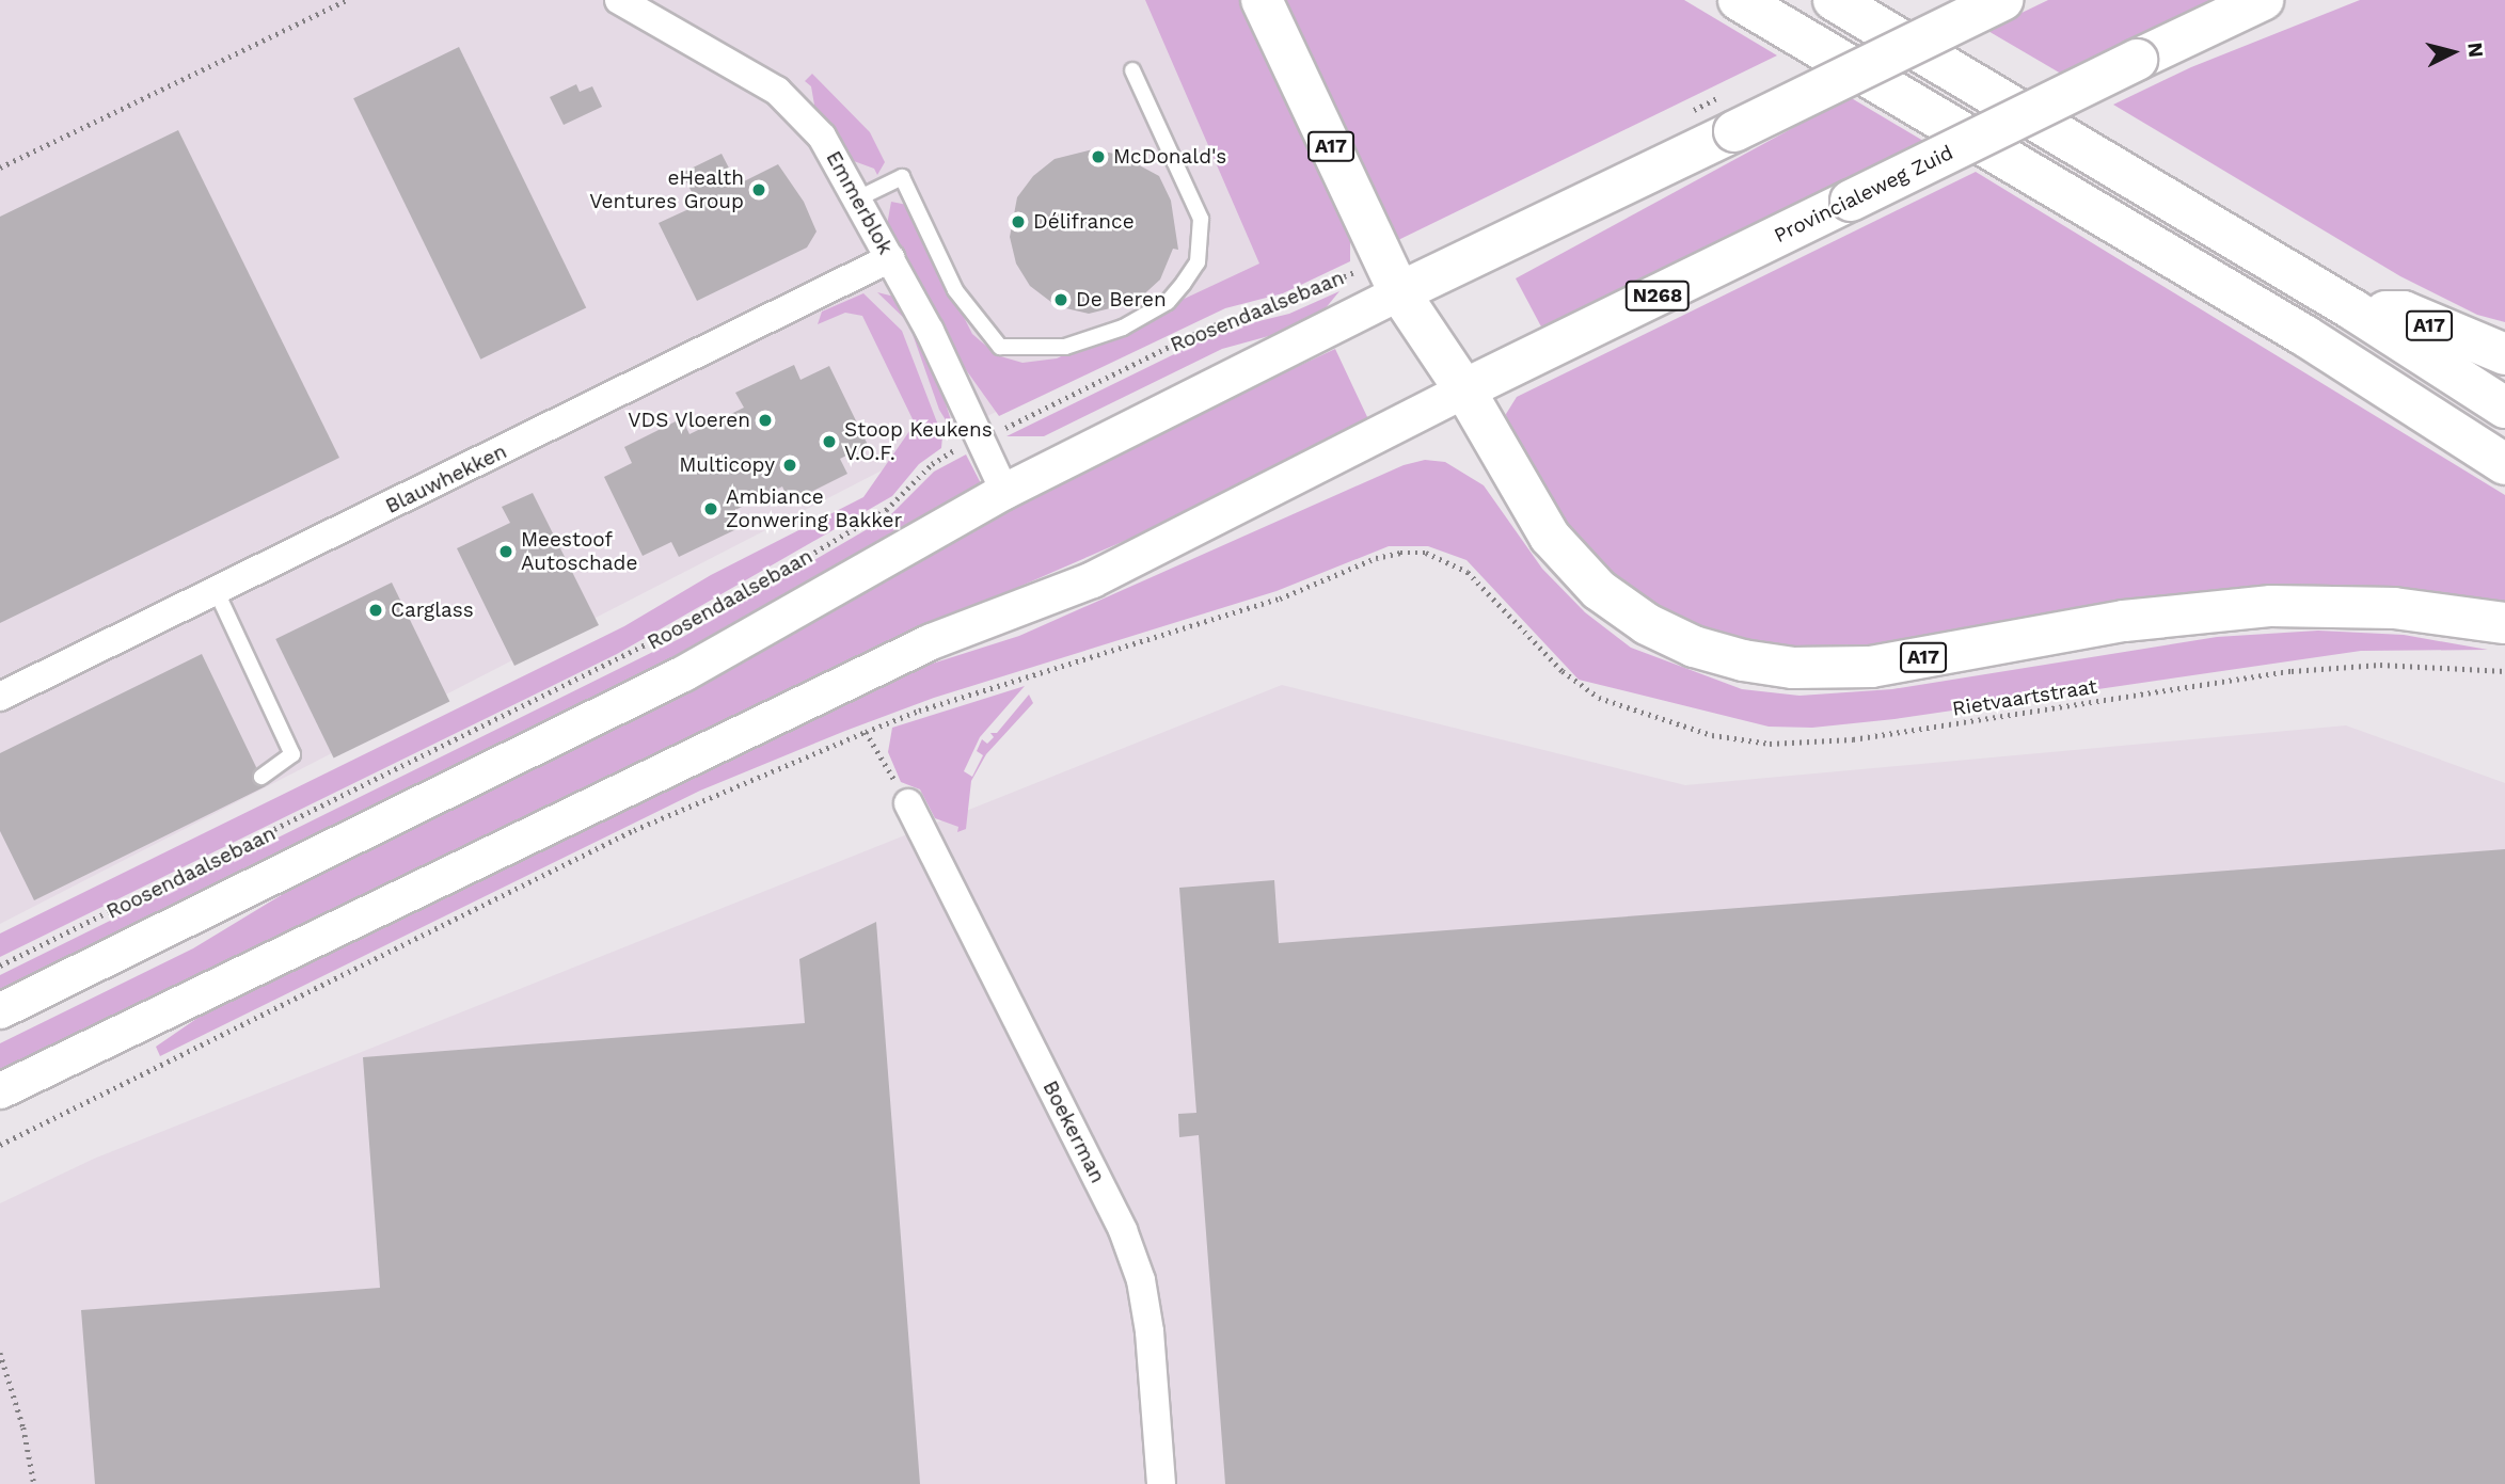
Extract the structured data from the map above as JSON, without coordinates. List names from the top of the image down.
{
  "streets": {
    "main road": ["A17", "Provincialeweg Zuid", "N268"],
    "street": [
      "Emmerblok",
      "Roosendaalsebaan",
      "Blauwhekken",
      "Boekerman"
    ],
    "path": ["Rietvaartstraat"]
  },
  "crossings": [
    ["A17", "Provincialeweg Zuid"],
    ["A17", "N268"],
    ["A17", "Roosendaalsebaan"],
    ["Provincialeweg Zuid", "N268"],
    ["Emmerblok", "Roosendaalsebaan"],
    ["Emmerblok", "Blauwhekken"]
  ],
  "places": [
    "McDonald's",
    "eHealth Ventures Group",
    "Délifrance",
    "De Beren",
    "VDS Vloeren",
    "Stoop Keukens V.O.F.",
    "Multicopy",
    "Ambiance Zonwering Bakker",
    "Meestoof Autoschade",
    "Carglass"
  ],
  "north": "right"
}
